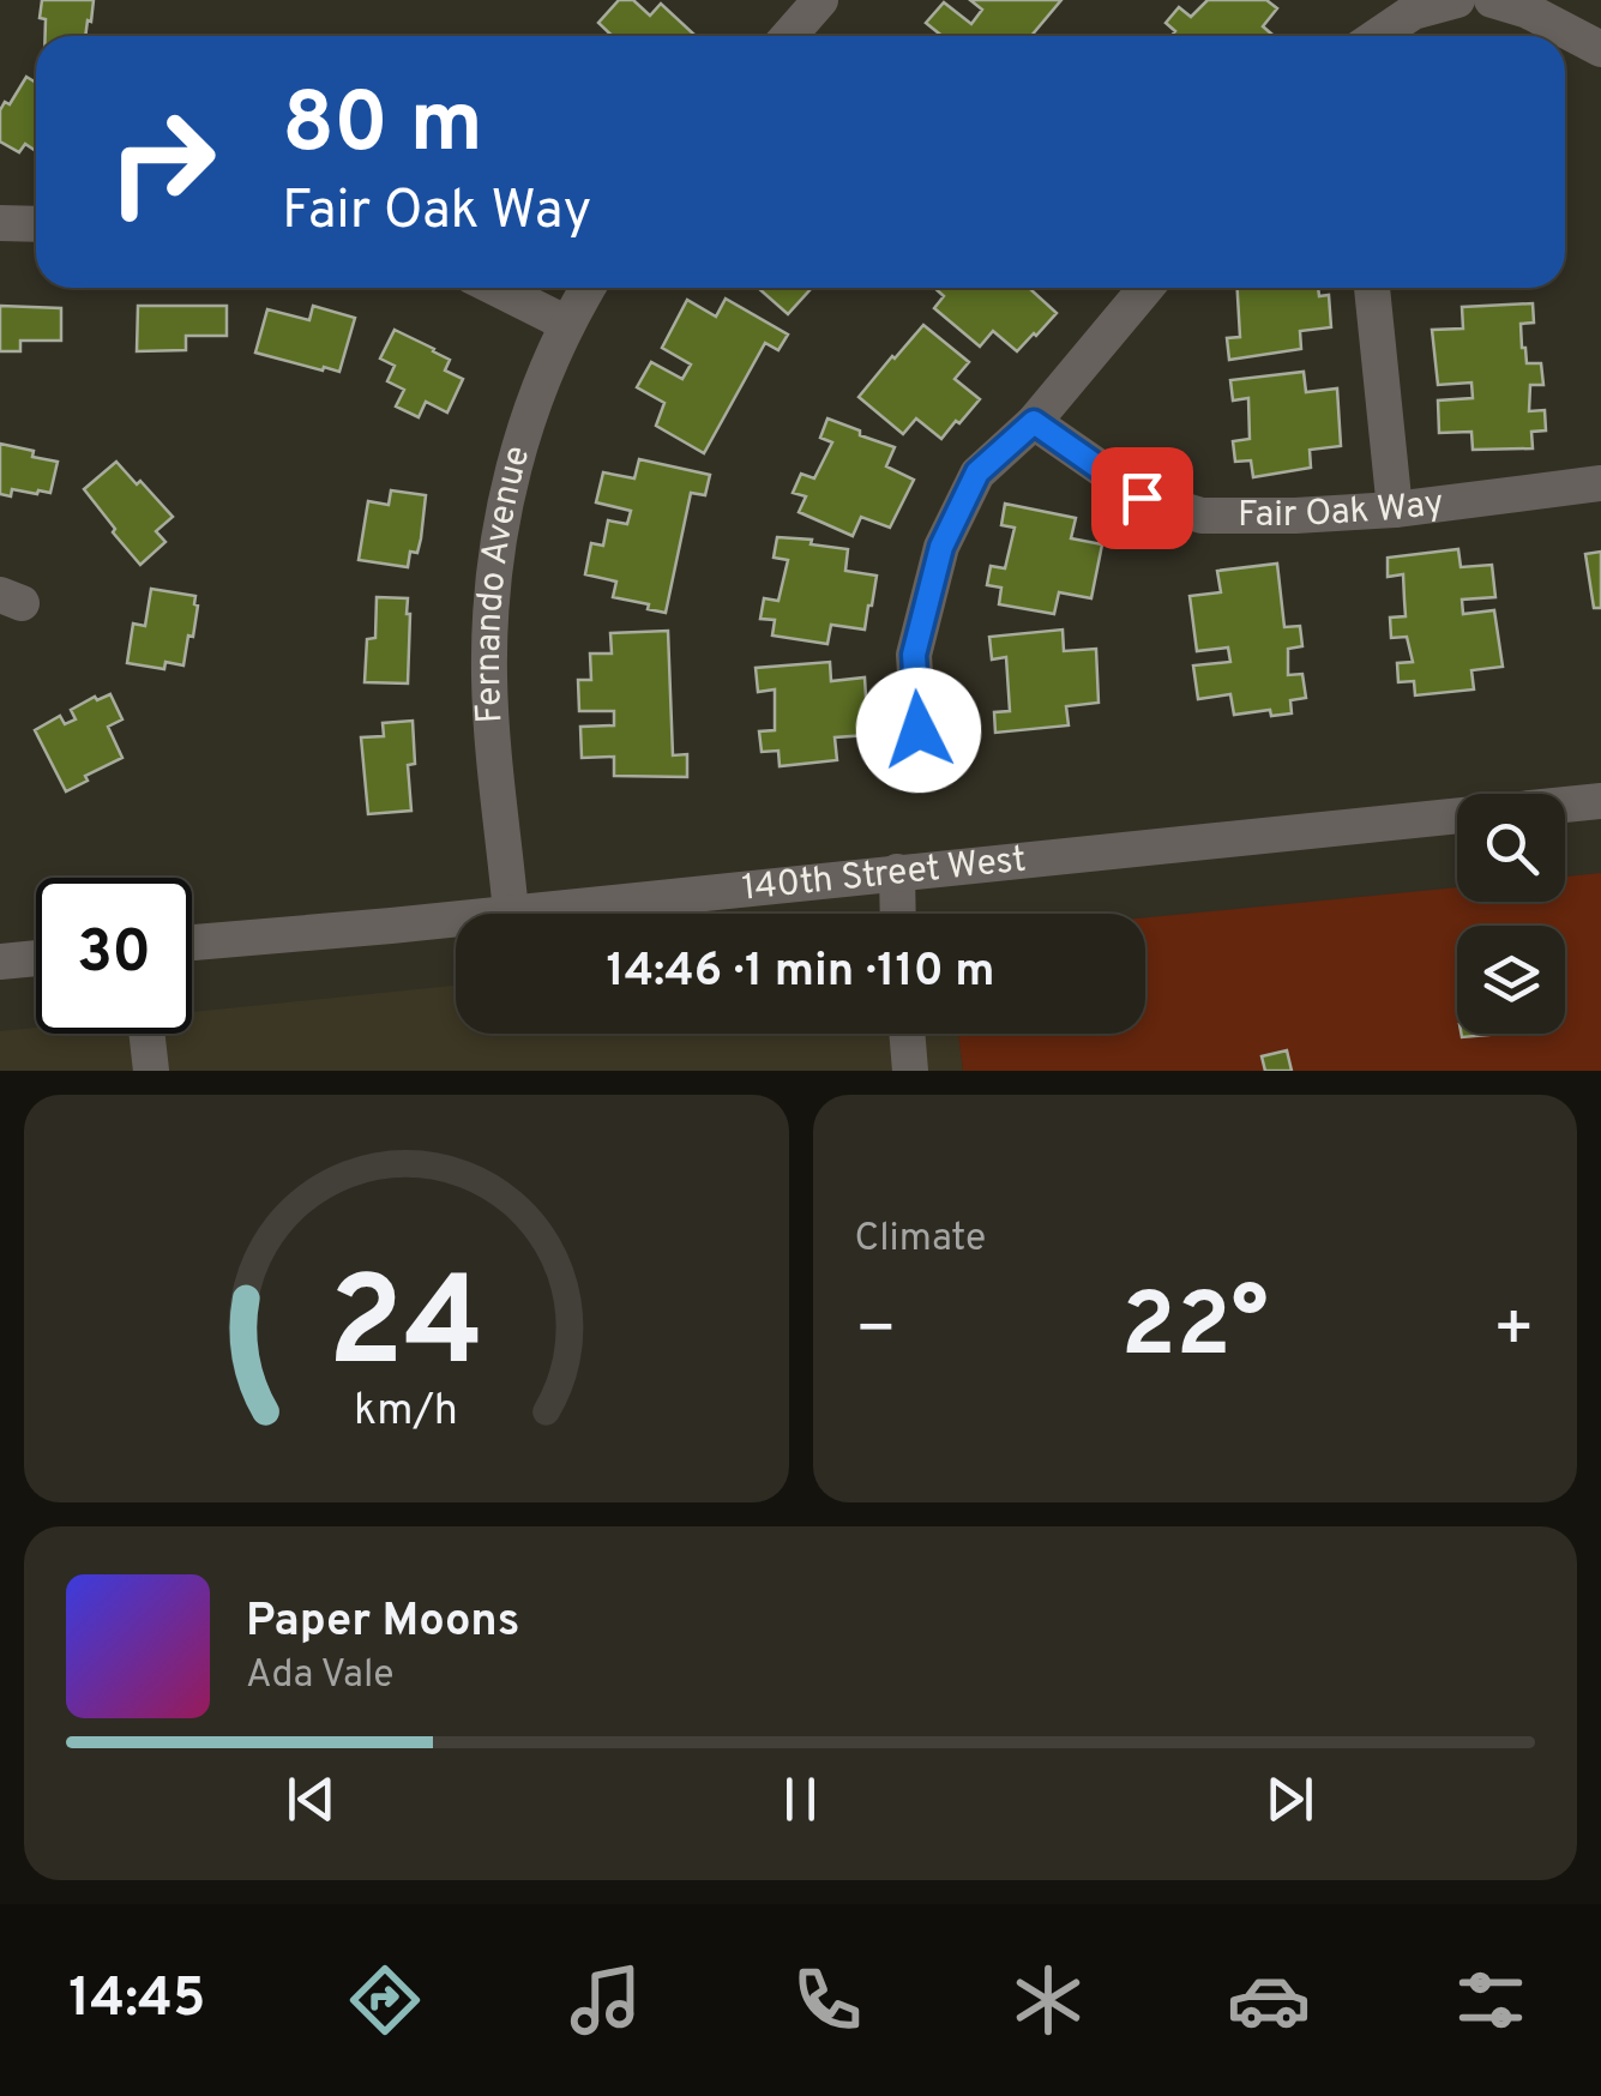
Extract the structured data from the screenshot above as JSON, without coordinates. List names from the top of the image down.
{
  "streets": {
    "street": ["Fair Oak Way", "Fernando Avenue", "140th Street West"]
  },
  "crossings": [
    ["Fernando Avenue", "140th Street West"]
  ],
  "page": {
    "turn": ["80 m", "Fair Oak Way"],
    "limit": "30",
    "trip": "14:46 · 1 min · 110 m",
    "tile": "Climate",
    "heat": ["−", "22°", "+"],
    "song": ["Paper Moons", "Ada Vale"],
    "tabs": "14:45",
    "gauge": ["24", "km/h"]
  }
}
